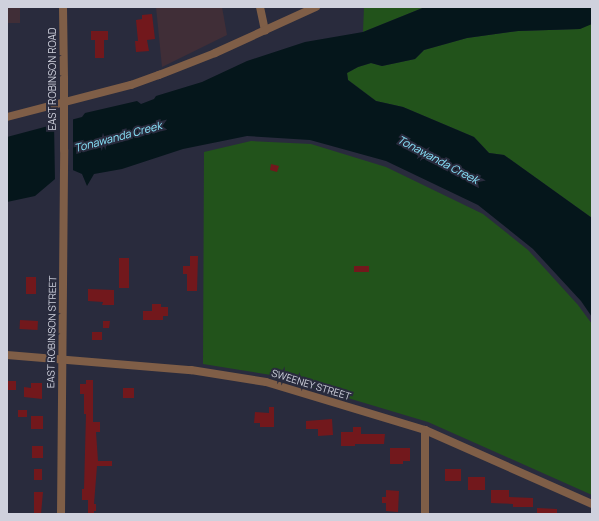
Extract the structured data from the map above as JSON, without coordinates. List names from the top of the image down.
{
  "streets": {
    "street": ["EAST ROBINSON ROAD", "EAST ROBINSON STREET", "SWEENEY STREET"]
  },
  "crossings": [
    ["EAST ROBINSON ROAD", "EAST ROBINSON STREET"],
    ["EAST ROBINSON STREET", "SWEENEY STREET"]
  ],
  "water": ["Tonawanda Creek"]
}
